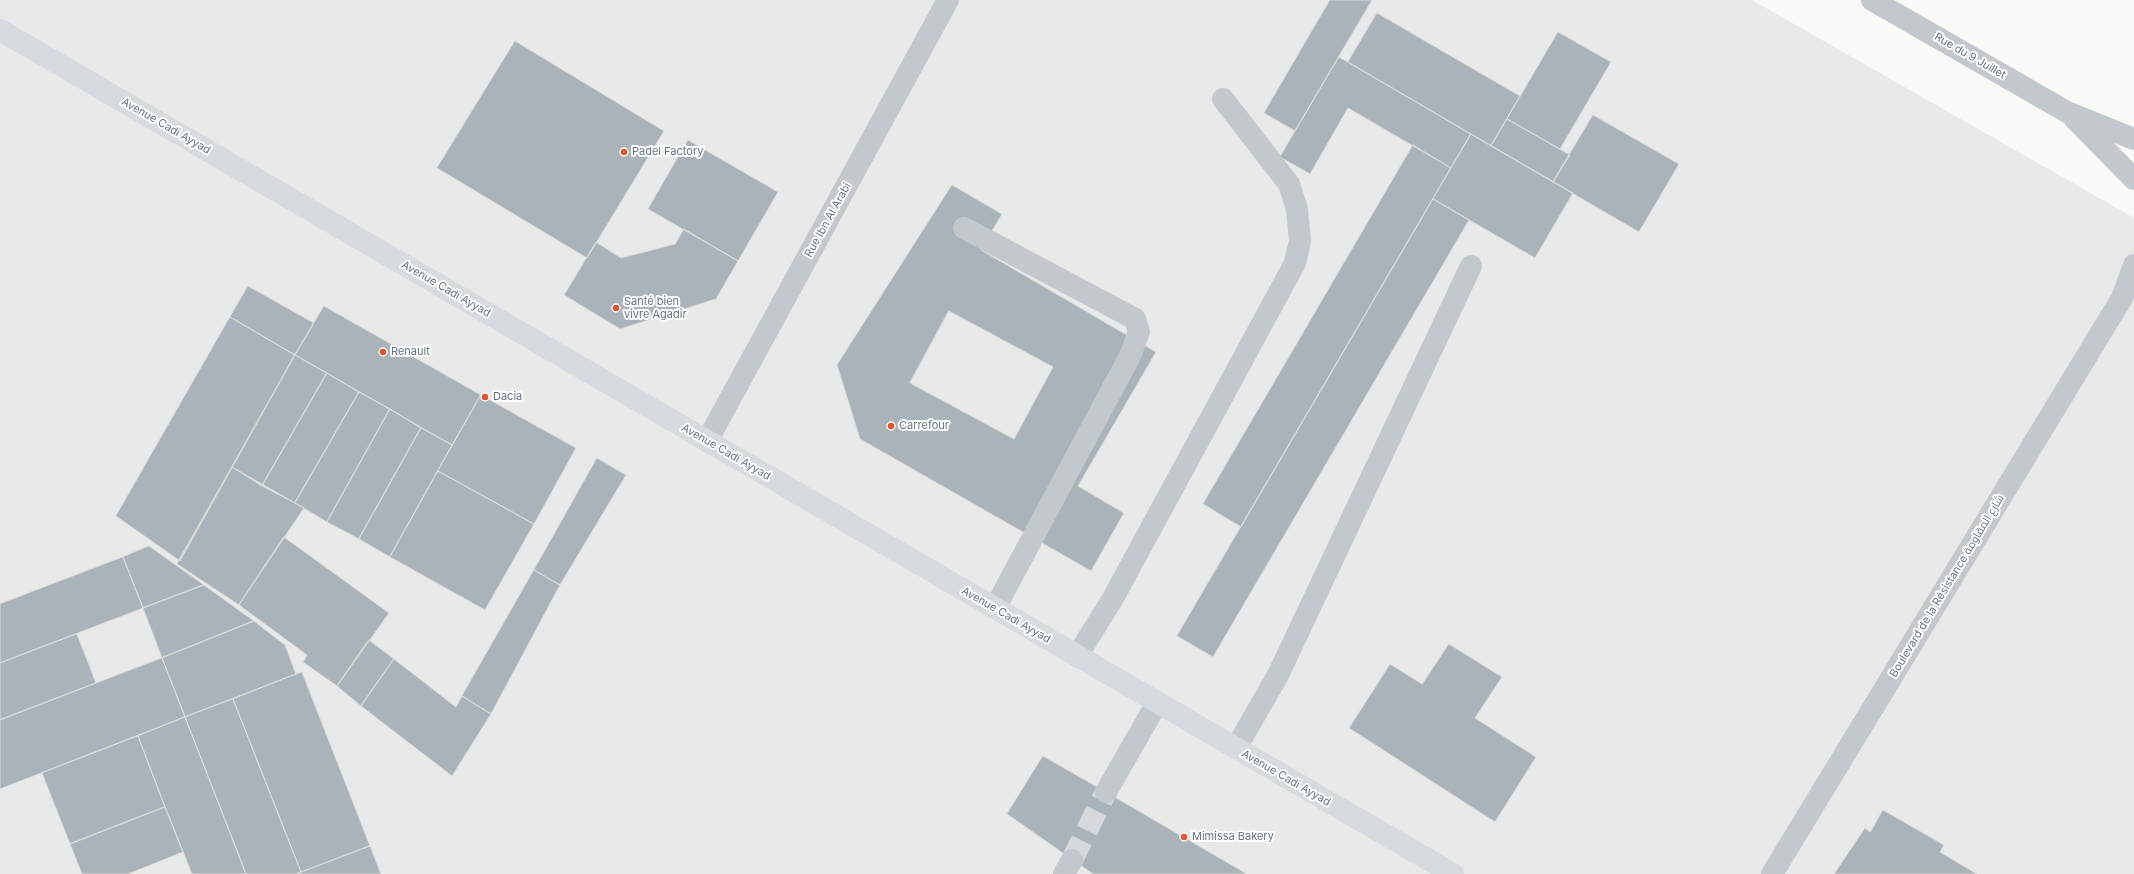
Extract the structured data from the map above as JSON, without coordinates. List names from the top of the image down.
{
  "streets": {
    "main road": ["Avenue Cadi Ayyad"],
    "street": ["Rue du 9 Juillet", "Rue Ibn Al Arabi", "Boulevard de la Résistance شارع المقاومة"]
  },
  "crossings": [
    ["Avenue Cadi Ayyad", "Rue Ibn Al Arabi"]
  ],
  "places": [
    "Padel Factory",
    "Santé bien vivre Agadir",
    "Renault",
    "Dacia",
    "Carrefour",
    "Mimissa Bakery"
  ]
}
